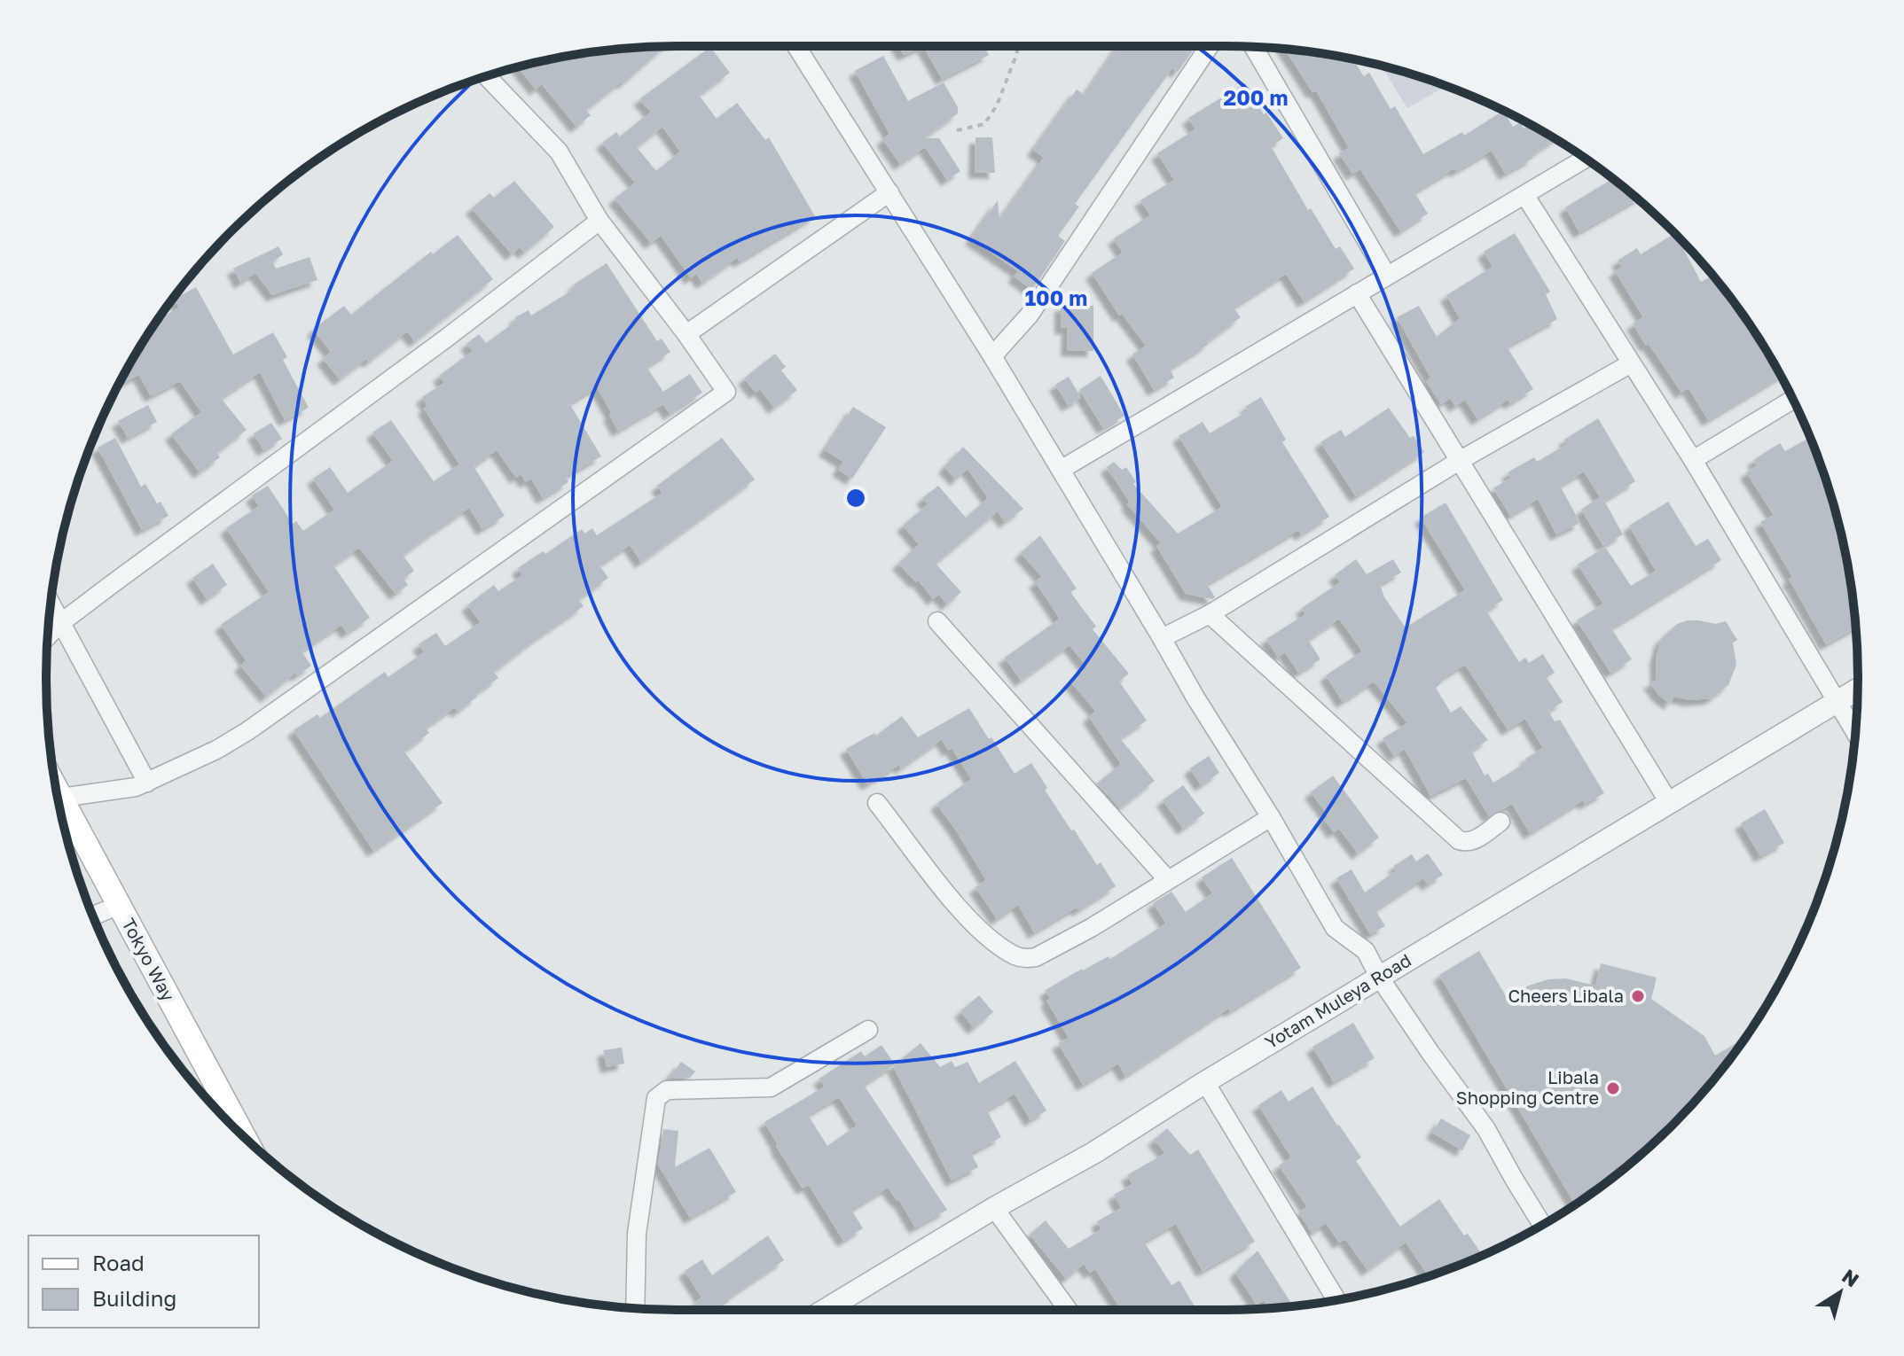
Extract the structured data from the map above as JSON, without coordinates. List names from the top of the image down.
{
  "streets": {
    "main road": ["Tokyo Way"],
    "street": ["Yotam Muleya Road"]
  },
  "places": ["Cheers Libala", "Libala Shopping Centre"],
  "legend": ["Road", "Building"],
  "north": "top right",
  "rings": ["200 m", "100 m"]
}
